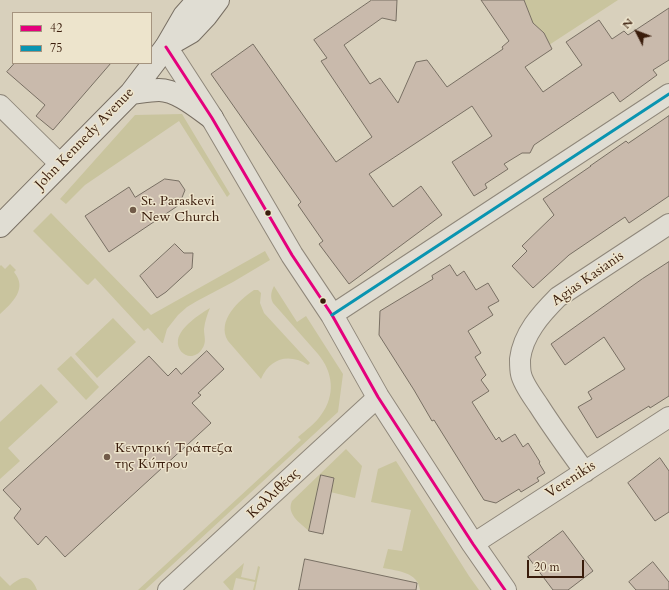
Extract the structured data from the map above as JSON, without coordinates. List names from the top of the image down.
{
  "streets": {
    "street": [
      "John Kennedy Avenue",
      "Agias Kasianis",
      "Verenikis",
      "Καλλιθέας"
    ]
  },
  "crossings": [
    ["Agias Kasianis", "Verenikis"]
  ],
  "places": ["St. Paraskevi New Church", "Κεντρική Τράπεζα της Κύπρου"],
  "lines": ["transit line 42", "transit line 75"],
  "legend": ["42", "75"],
  "scale_bar": "20 m",
  "north": "top left"
}
